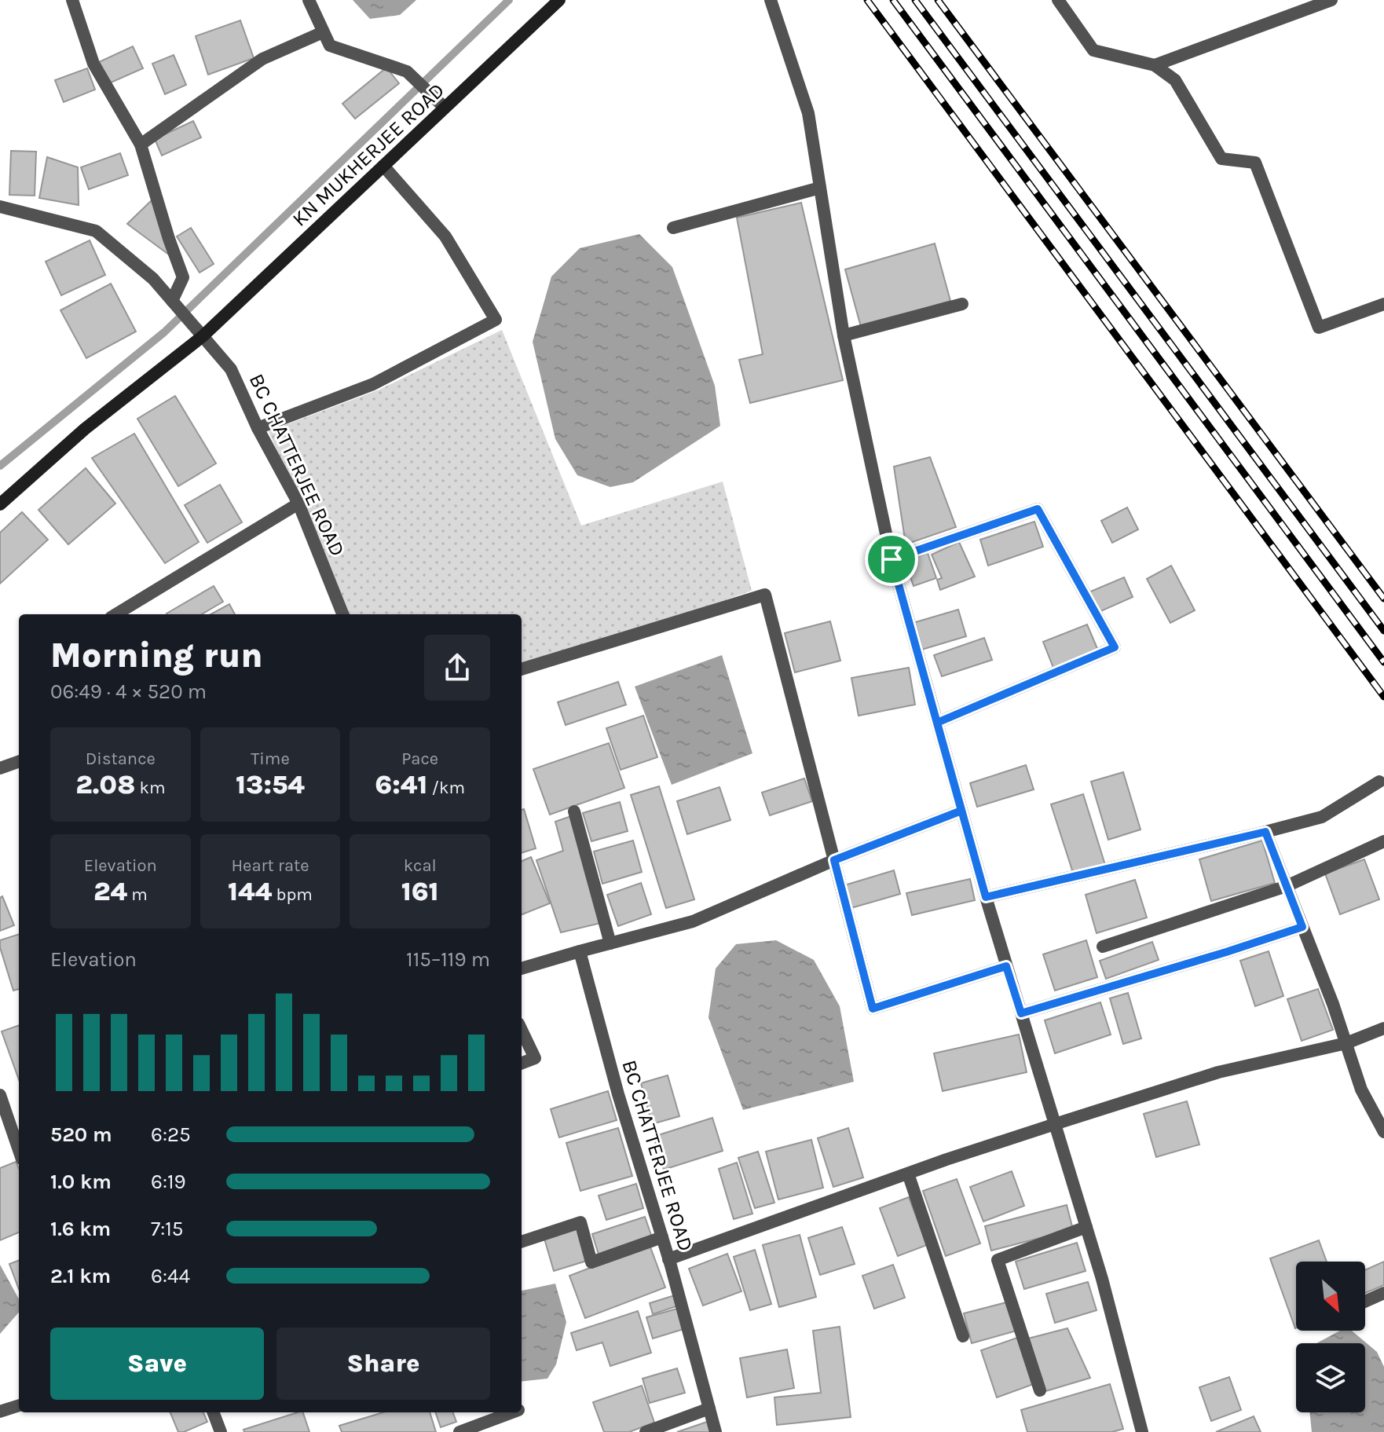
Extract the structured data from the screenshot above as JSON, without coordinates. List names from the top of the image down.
{
  "streets": {
    "street": ["KN MUKHERJEE ROAD", "BC CHATTERJEE ROAD"]
  },
  "crossings": [
    ["KN MUKHERJEE ROAD", "BC CHATTERJEE ROAD"]
  ],
  "north": "bottom right",
  "page": {
    "heading": ["Morning run", "06:49 · 4 × 520 m"],
    "stats": [
      ["Distance", "2.08 km"],
      ["Time", "13:54"],
      ["Pace", "6:41 /km"],
      ["Elevation", "24 m"],
      ["Heart rate", "144 bpm"],
      ["kcal", "161"]
    ],
    "chart": ["Elevation", "115–119 m"],
    "list": [
      {
        "name": "520 m",
        "note": "6:25"
      },
      {
        "name": "1.0 km",
        "note": "6:19"
      },
      {
        "name": "1.6 km",
        "note": "7:15"
      },
      {
        "name": "2.1 km",
        "note": "6:44"
      }
    ],
    "buttons": ["Save", "Share"]
  }
}
